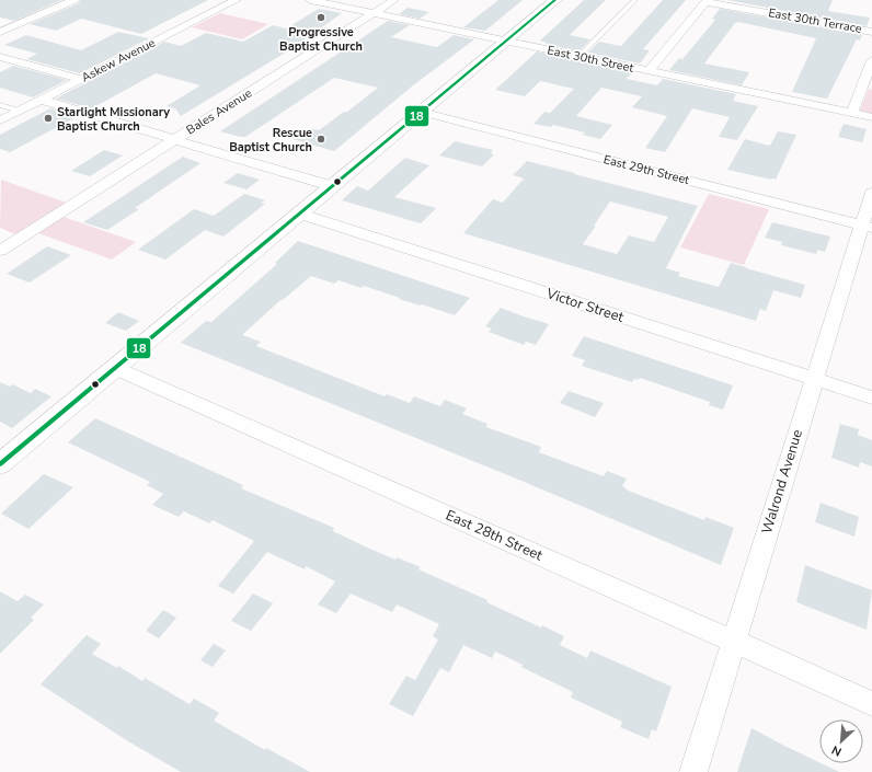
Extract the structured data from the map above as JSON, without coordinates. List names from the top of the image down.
{
  "streets": {
    "street": [
      "East 30th Terrace",
      "East 30th Street",
      "Askew Avenue",
      "Bales Avenue",
      "East 29th Street",
      "Victor Street",
      "Walrond Avenue",
      "East 28th Street"
    ]
  },
  "crossings": [
    ["East 30th Street", "Bales Avenue"],
    ["East 29th Street", "Walrond Avenue"],
    ["Victor Street", "Walrond Avenue"],
    ["Walrond Avenue", "East 28th Street"]
  ],
  "places": ["Progressive Baptist Church", "Starlight Missionary Baptist Church", "Rescue Baptist Church"],
  "lines": ["transit line 18"],
  "north": "bottom left"
}
